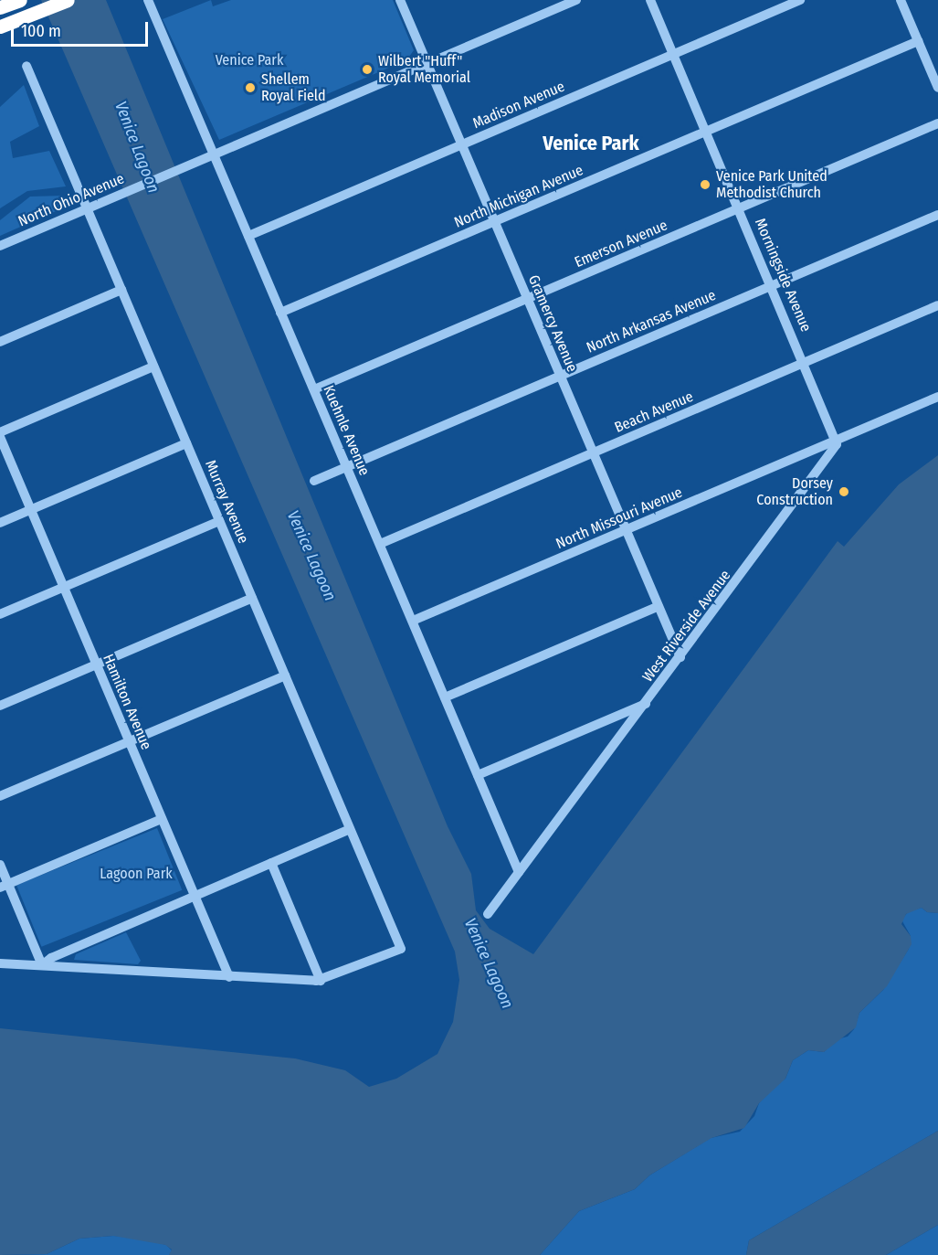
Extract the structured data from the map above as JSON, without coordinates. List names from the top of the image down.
{
  "streets": {
    "street": [
      "Madison Avenue",
      "North Michigan Avenue",
      "North Ohio Avenue",
      "Emerson Avenue",
      "Morningside Avenue",
      "North Arkansas Avenue",
      "Gramercy Avenue",
      "Beach Avenue",
      "Kuehnle Avenue",
      "Murray Avenue",
      "North Missouri Avenue",
      "West Riverside Avenue",
      "Hamilton Avenue"
    ]
  },
  "crossings": [
    ["Madison Avenue", "Morningside Avenue"],
    ["Madison Avenue", "Gramercy Avenue"],
    ["Madison Avenue", "Kuehnle Avenue"],
    ["North Michigan Avenue", "Morningside Avenue"],
    ["North Michigan Avenue", "Gramercy Avenue"],
    ["North Michigan Avenue", "Kuehnle Avenue"],
    ["North Ohio Avenue", "Gramercy Avenue"],
    ["North Ohio Avenue", "Kuehnle Avenue"],
    ["North Ohio Avenue", "Murray Avenue"],
    ["Emerson Avenue", "Morningside Avenue"],
    ["Emerson Avenue", "Gramercy Avenue"],
    ["Emerson Avenue", "Kuehnle Avenue"],
    ["Morningside Avenue", "North Arkansas Avenue"],
    ["Morningside Avenue", "Beach Avenue"],
    ["Morningside Avenue", "North Missouri Avenue"],
    ["Morningside Avenue", "West Riverside Avenue"],
    ["North Arkansas Avenue", "Gramercy Avenue"],
    ["North Arkansas Avenue", "Kuehnle Avenue"],
    ["Gramercy Avenue", "Beach Avenue"],
    ["Gramercy Avenue", "North Missouri Avenue"],
    ["Gramercy Avenue", "West Riverside Avenue"],
    ["Beach Avenue", "Kuehnle Avenue"],
    ["Kuehnle Avenue", "North Missouri Avenue"],
    ["Kuehnle Avenue", "West Riverside Avenue"],
    ["North Missouri Avenue", "West Riverside Avenue"]
  ],
  "districts": ["Venice Park"],
  "water": ["Venice Lagoon"],
  "parks": ["Venice Park", "Lagoon Park"],
  "places": [
    "Wilbert \"Huff\" Royal Memorial",
    "Shellem Royal Field",
    "Venice Park United Methodist Church",
    "Dorsey Construction"
  ],
  "scale_bar": "100 m"
}
